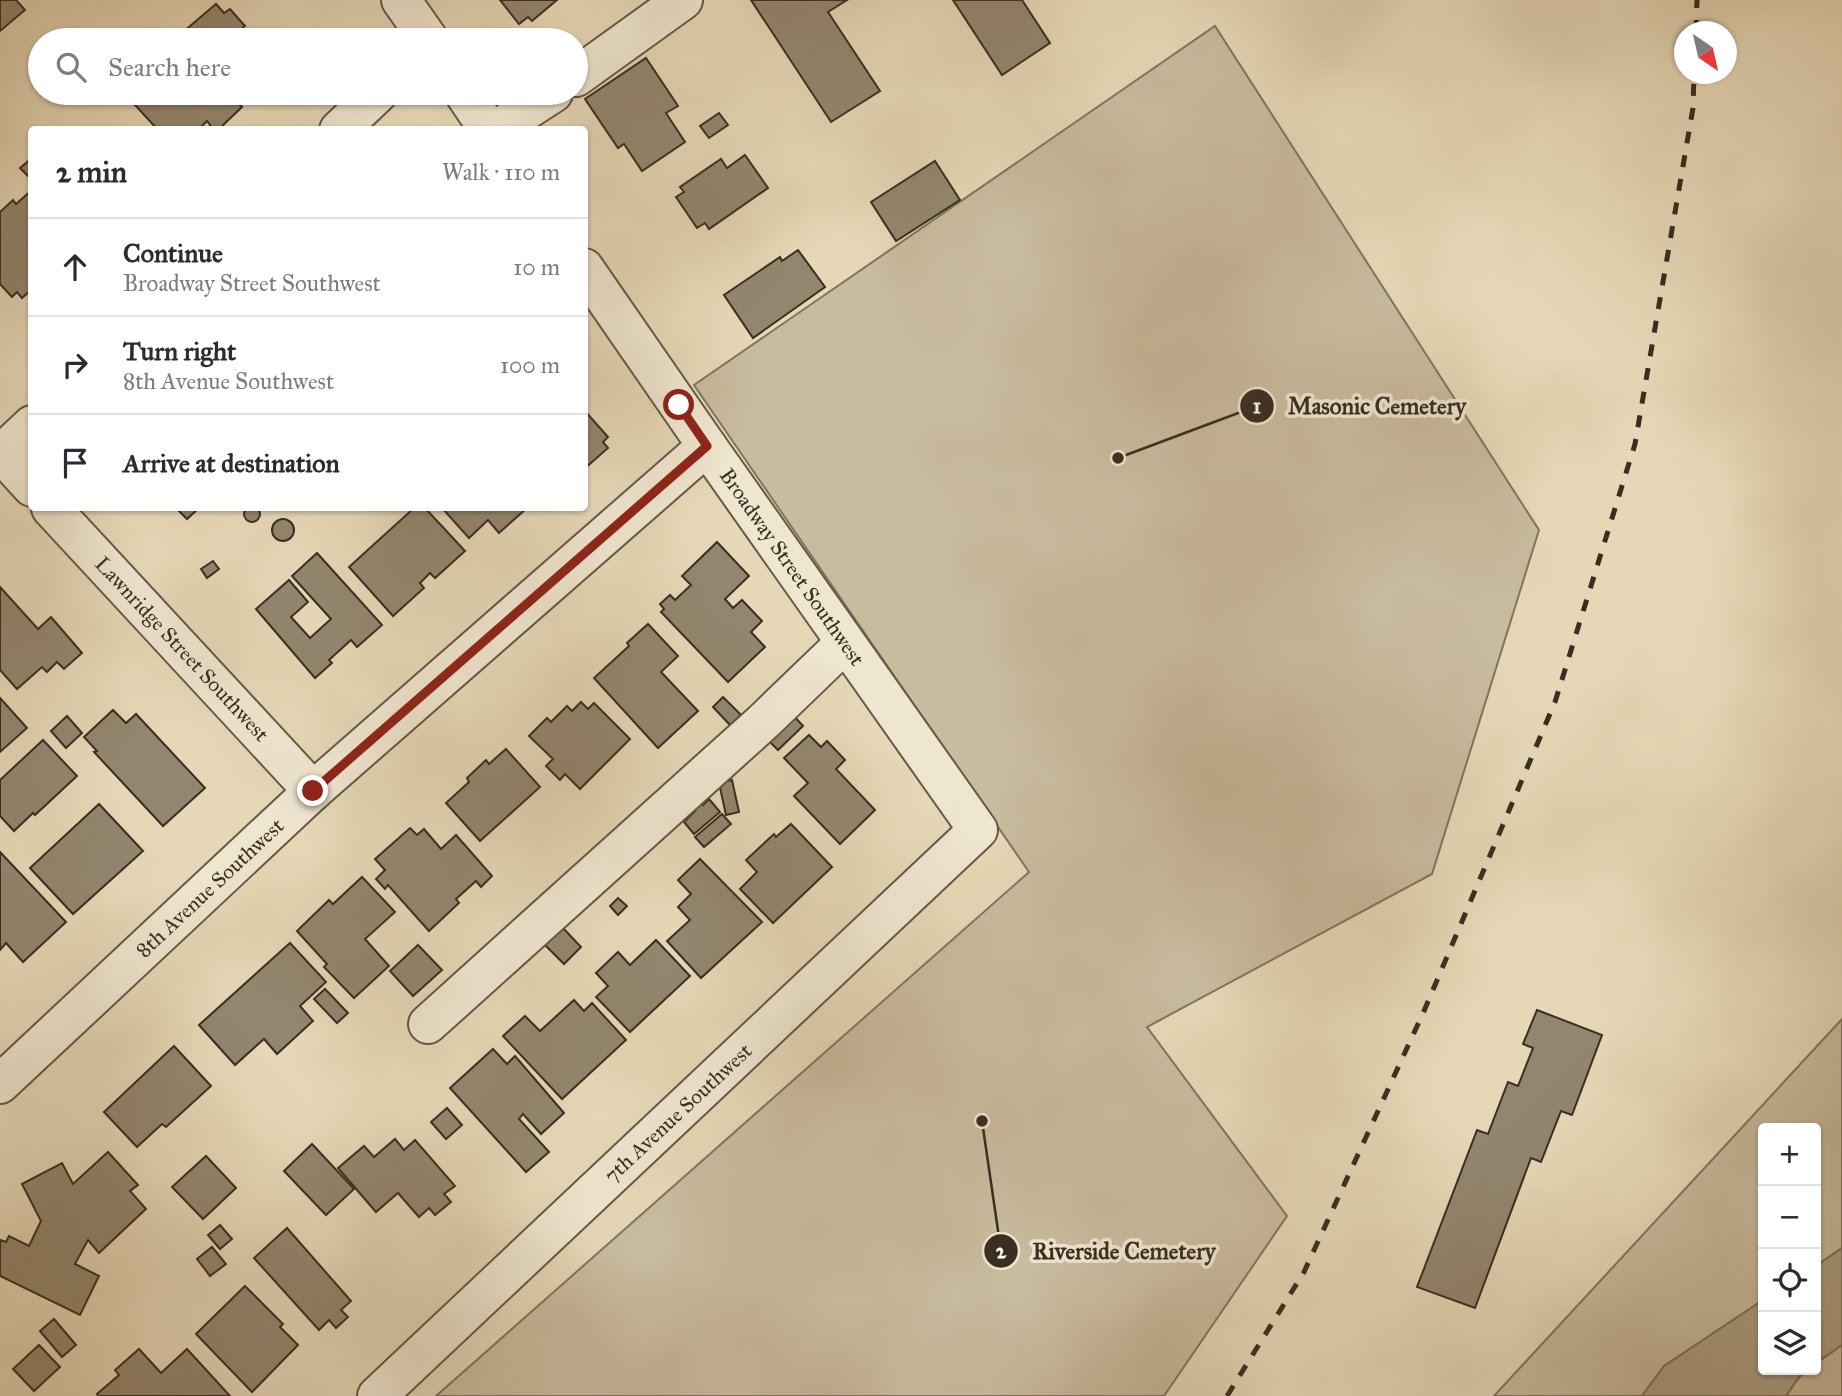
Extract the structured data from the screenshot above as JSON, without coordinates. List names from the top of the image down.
{
  "streets": {
    "street": [
      "Broadway Street Southwest",
      "Lawnridge Street Southwest",
      "8th Avenue Southwest",
      "7th Avenue Southwest"
    ]
  },
  "crossings": [
    ["Broadway Street Southwest", "8th Avenue Southwest"],
    ["Broadway Street Southwest", "7th Avenue Southwest"],
    ["Lawnridge Street Southwest", "8th Avenue Southwest"]
  ],
  "places": ["Masonic Cemetery", "Riverside Cemetery"],
  "north": "bottom right",
  "page": {
    "search": "Search here",
    "heading": ["2 min", "Walk · 110 m"],
    "list": [
      ["Continue", "Broadway Street Southwest", "10 m"],
      ["Turn right", "8th Avenue Southwest", "100 m"],
      "Arrive at destination"
    ],
    "map_buttons": ["+", "−"]
  }
}
